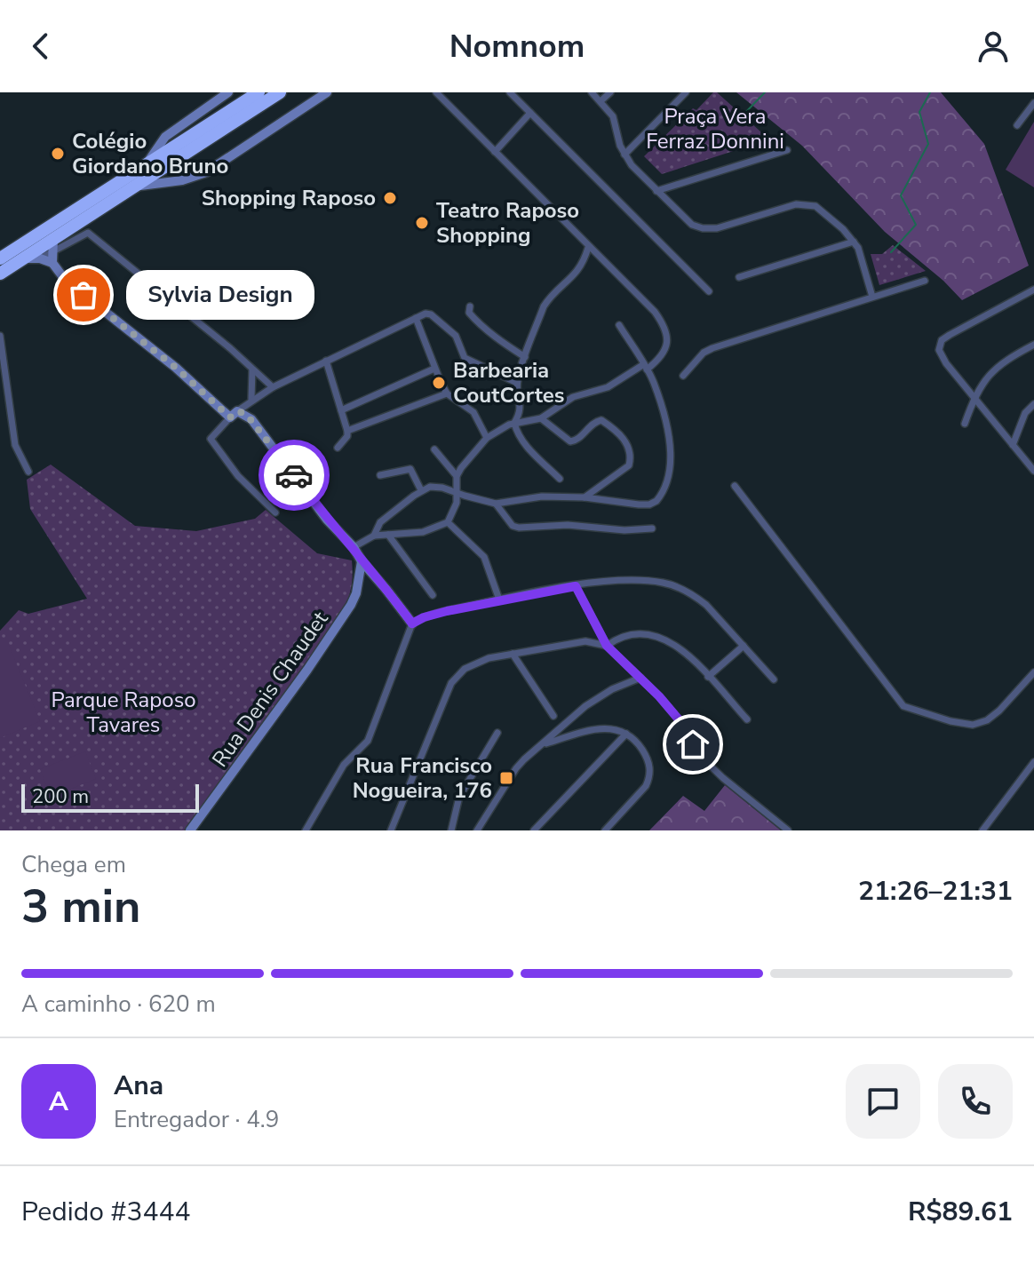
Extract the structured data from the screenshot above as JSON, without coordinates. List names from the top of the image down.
{
  "streets": {
    "street": ["Rua Denis Chaudet"]
  },
  "parks": ["Praça Vera Ferraz Donnini", "Parque Raposo Tavares"],
  "places": {
    "other": [
      "Colégio Giordano Bruno",
      "Shopping Raposo",
      "Teatro Raposo Shopping",
      "Sylvia Design",
      "Barbearia CoutCortes"
    ],
    "transit": ["Rua Francisco Nogueira, 176"]
  },
  "scale_bar": "200 m",
  "page": {
    "header": "Nomnom",
    "bubble": "Sylvia Design",
    "scale": "200 m",
    "heading": ["3 min", "Chega em", "21:26–21:31"],
    "panel": [
      "Ana",
      "Entregador · 4.9",
      "Pedido #3444",
      "R$89.61"
    ],
    "bar": "A caminho · 620 m",
    "round": "A"
  }
}
